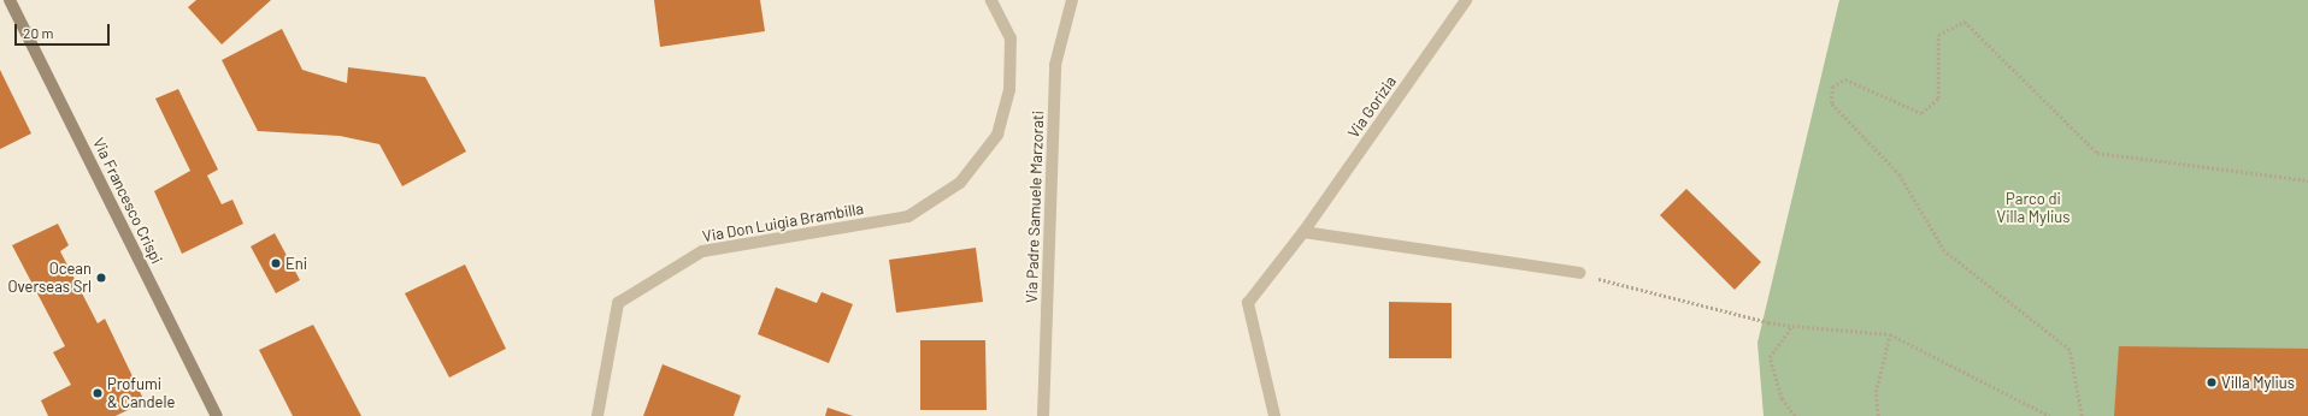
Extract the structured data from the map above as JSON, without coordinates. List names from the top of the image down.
{
  "streets": {
    "street": [
      "Via Gorizia",
      "Via Francesco Crispi",
      "Via Padre Samuele Marzorati",
      "Via Don Luigia Brambilla"
    ]
  },
  "parks": ["Parco di Villa Mylius"],
  "places": [
    "Eni",
    "Ocean Overseas Srl",
    "Villa Mylius",
    "Profumi & Candele"
  ],
  "scale_bar": "20 m"
}
